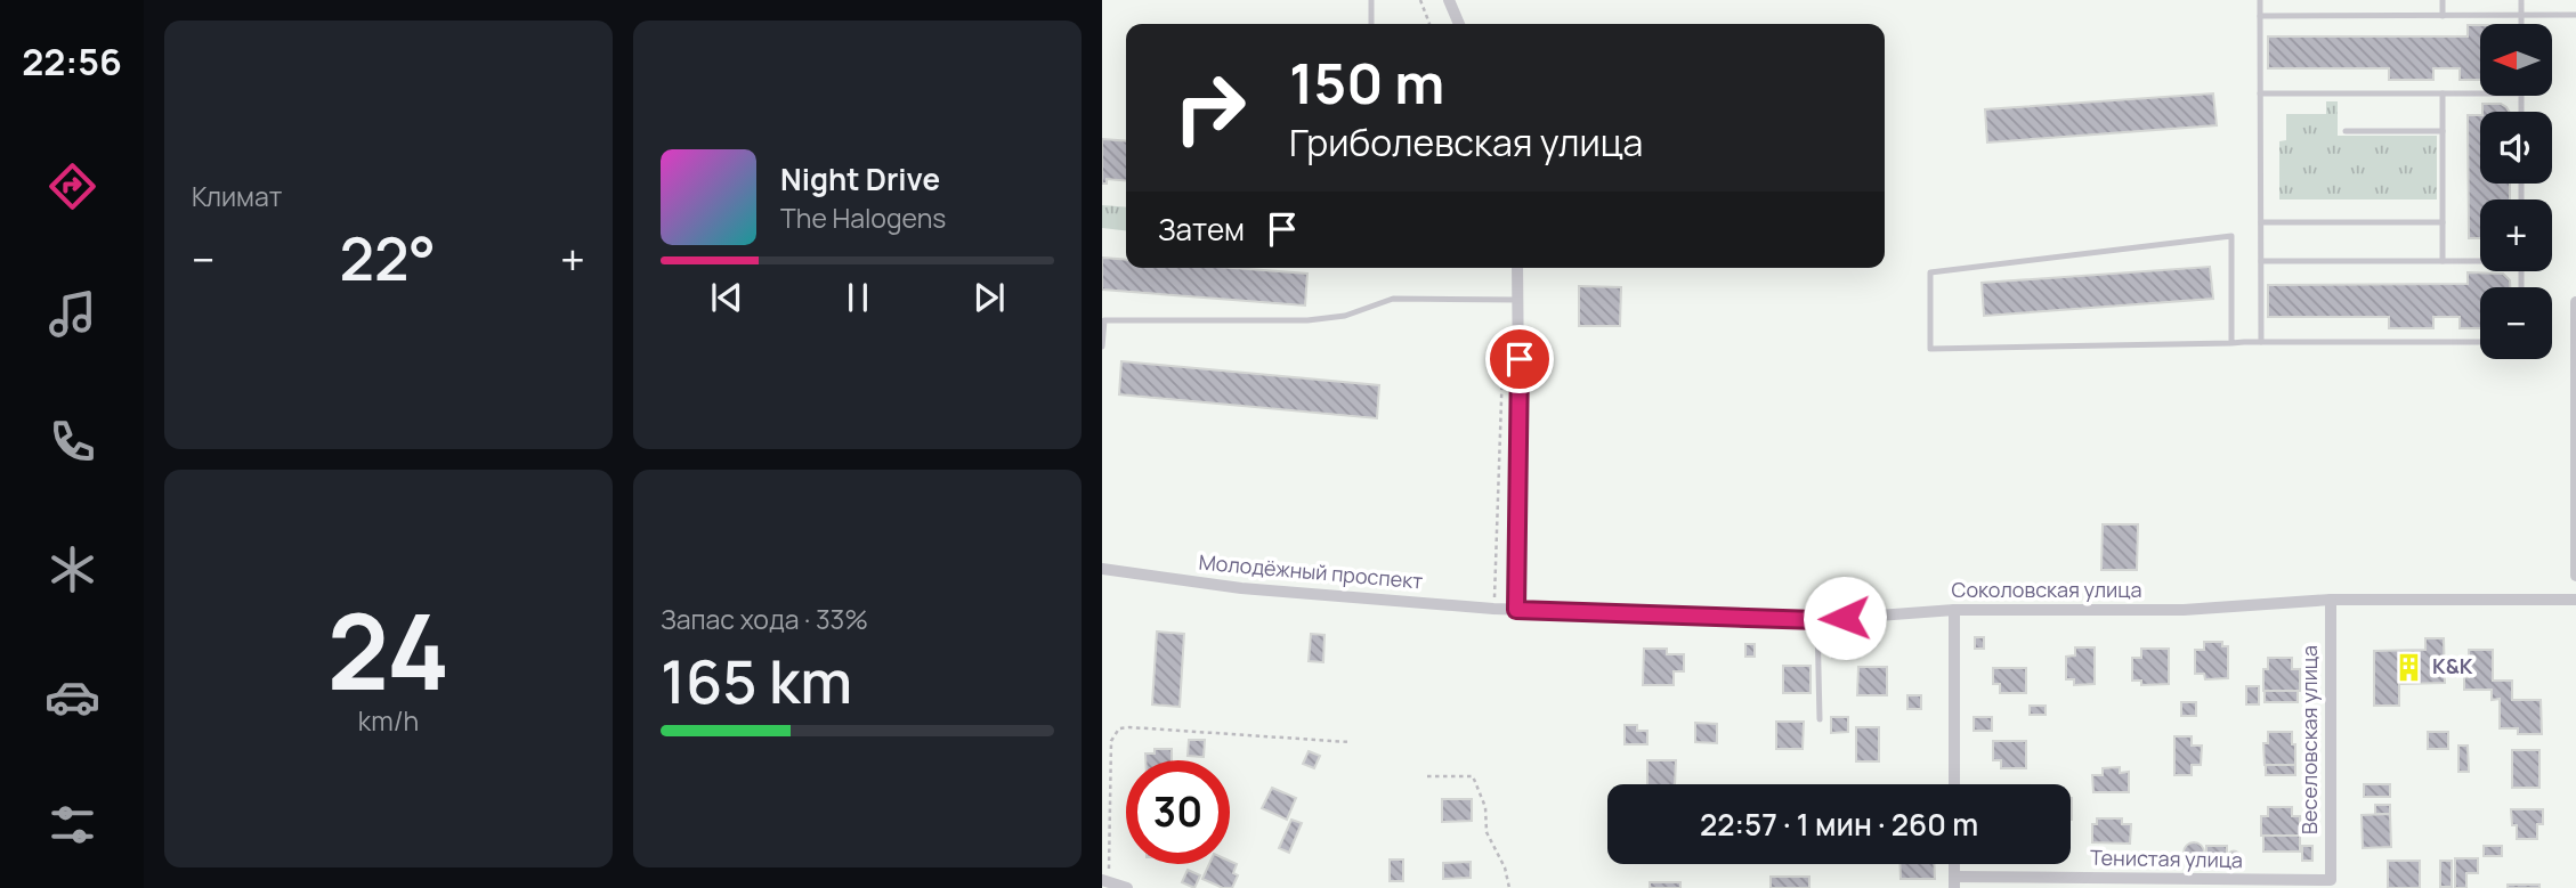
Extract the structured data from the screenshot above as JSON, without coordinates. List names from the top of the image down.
{
  "streets": {
    "street": [
      "Молодёжный проспект",
      "Соколовская улица",
      "Веселовская улица",
      "Тенистая улица"
    ]
  },
  "crossings": [
    ["Молодёжный проспект", "Соколовская улица"],
    ["Соколовская улица", "Веселовская улица"],
    ["Веселовская улица", "Тенистая улица"]
  ],
  "places": {
    "building": ["K&K"]
  },
  "north": "left",
  "page": {
    "tabs": "22:56",
    "tile": [
      "Климат",
      ["24", "km/h"],
      ["Запас хода · 33%", "165 km"]
    ],
    "map_buttons": ["+", "−"],
    "turn": ["150 m", "Гриболевская улица"],
    "song": ["Night Drive", "The Halogens"],
    "then": "Затем",
    "heat": ["−", "22°", "+"],
    "limit": "30",
    "trip": "22:57 · 1 мин · 260 m"
  }
}
